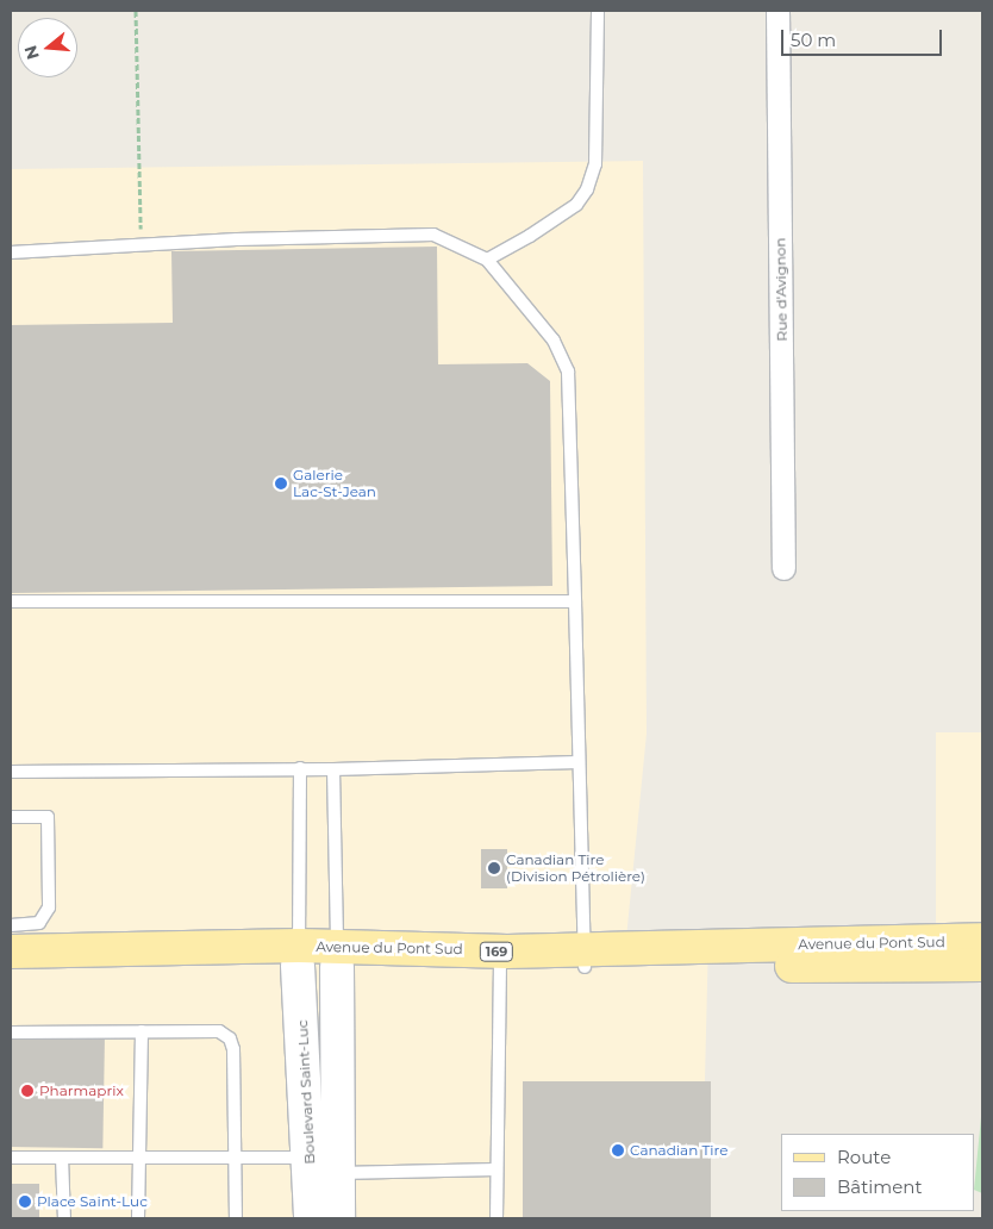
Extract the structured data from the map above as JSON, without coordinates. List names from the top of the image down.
{
  "streets": {
    "main road": ["Avenue du Pont Sud", "169"],
    "street": ["Rue d'Avignon", "Boulevard Saint-Luc"]
  },
  "crossings": [
    ["Avenue du Pont Sud", "Boulevard Saint-Luc"]
  ],
  "places": [
    "Galerie Lac-St-Jean",
    "Canadian Tire (Division Pétrolière)",
    "Pharmaprix",
    "Canadian Tire",
    "Place Saint-Luc"
  ],
  "legend": ["Route", "Bâtiment"],
  "scale_bar": "50 m",
  "north": "left"
}
